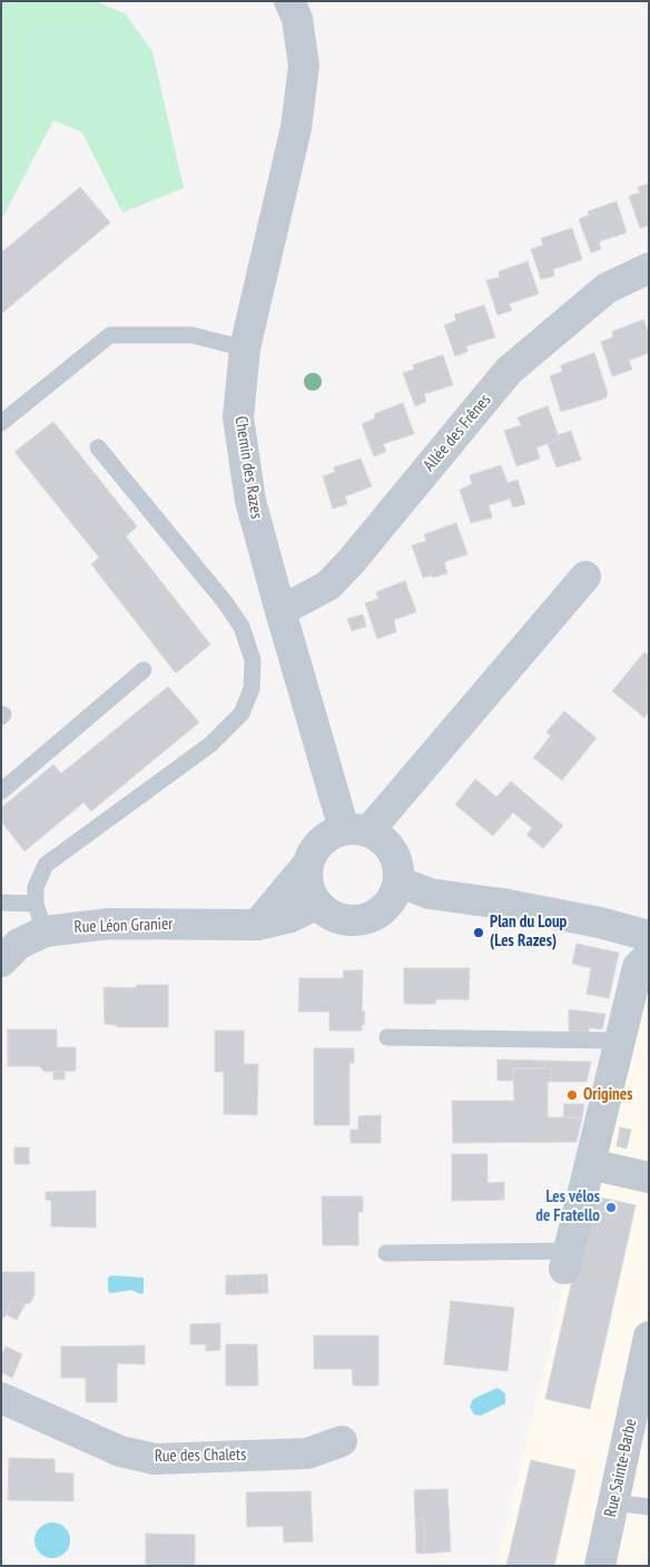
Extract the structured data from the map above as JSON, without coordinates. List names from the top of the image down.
{
  "streets": {
    "street": [
      "Allée des Frênes",
      "Chemin des Razes",
      "Rue Léon Granier",
      "Rue des Chalets",
      "Rue Sainte-Barbe"
    ]
  },
  "crossings": [
    ["Allée des Frênes", "Chemin des Razes"],
    ["Chemin des Razes", "Rue Léon Granier"]
  ],
  "places": ["Plan du Loup (Les Razes)", "Origines", "Les vélos de Fratello"]
}
